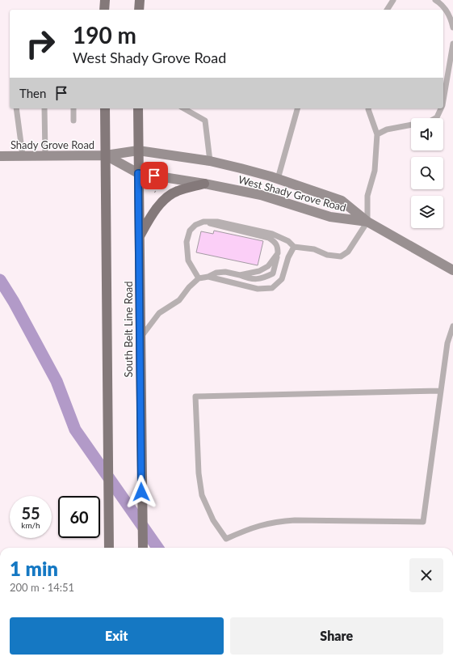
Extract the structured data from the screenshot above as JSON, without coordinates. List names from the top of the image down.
{
  "streets": {
    "main road": ["Shady Grove Road", "West Shady Grove Road", "South Belt Line Road"]
  },
  "crossings": [
    ["Shady Grove Road", "West Shady Grove Road"],
    ["Shady Grove Road", "South Belt Line Road"],
    ["West Shady Grove Road", "South Belt Line Road"]
  ],
  "page": {
    "turn": ["190 m", "West Shady Grove Road"],
    "then": "Then",
    "speed": "55 km/h",
    "limit": "60",
    "heading": ["1 min", "200 m · 14:51"],
    "buttons": ["Exit", "Share"]
  }
}
